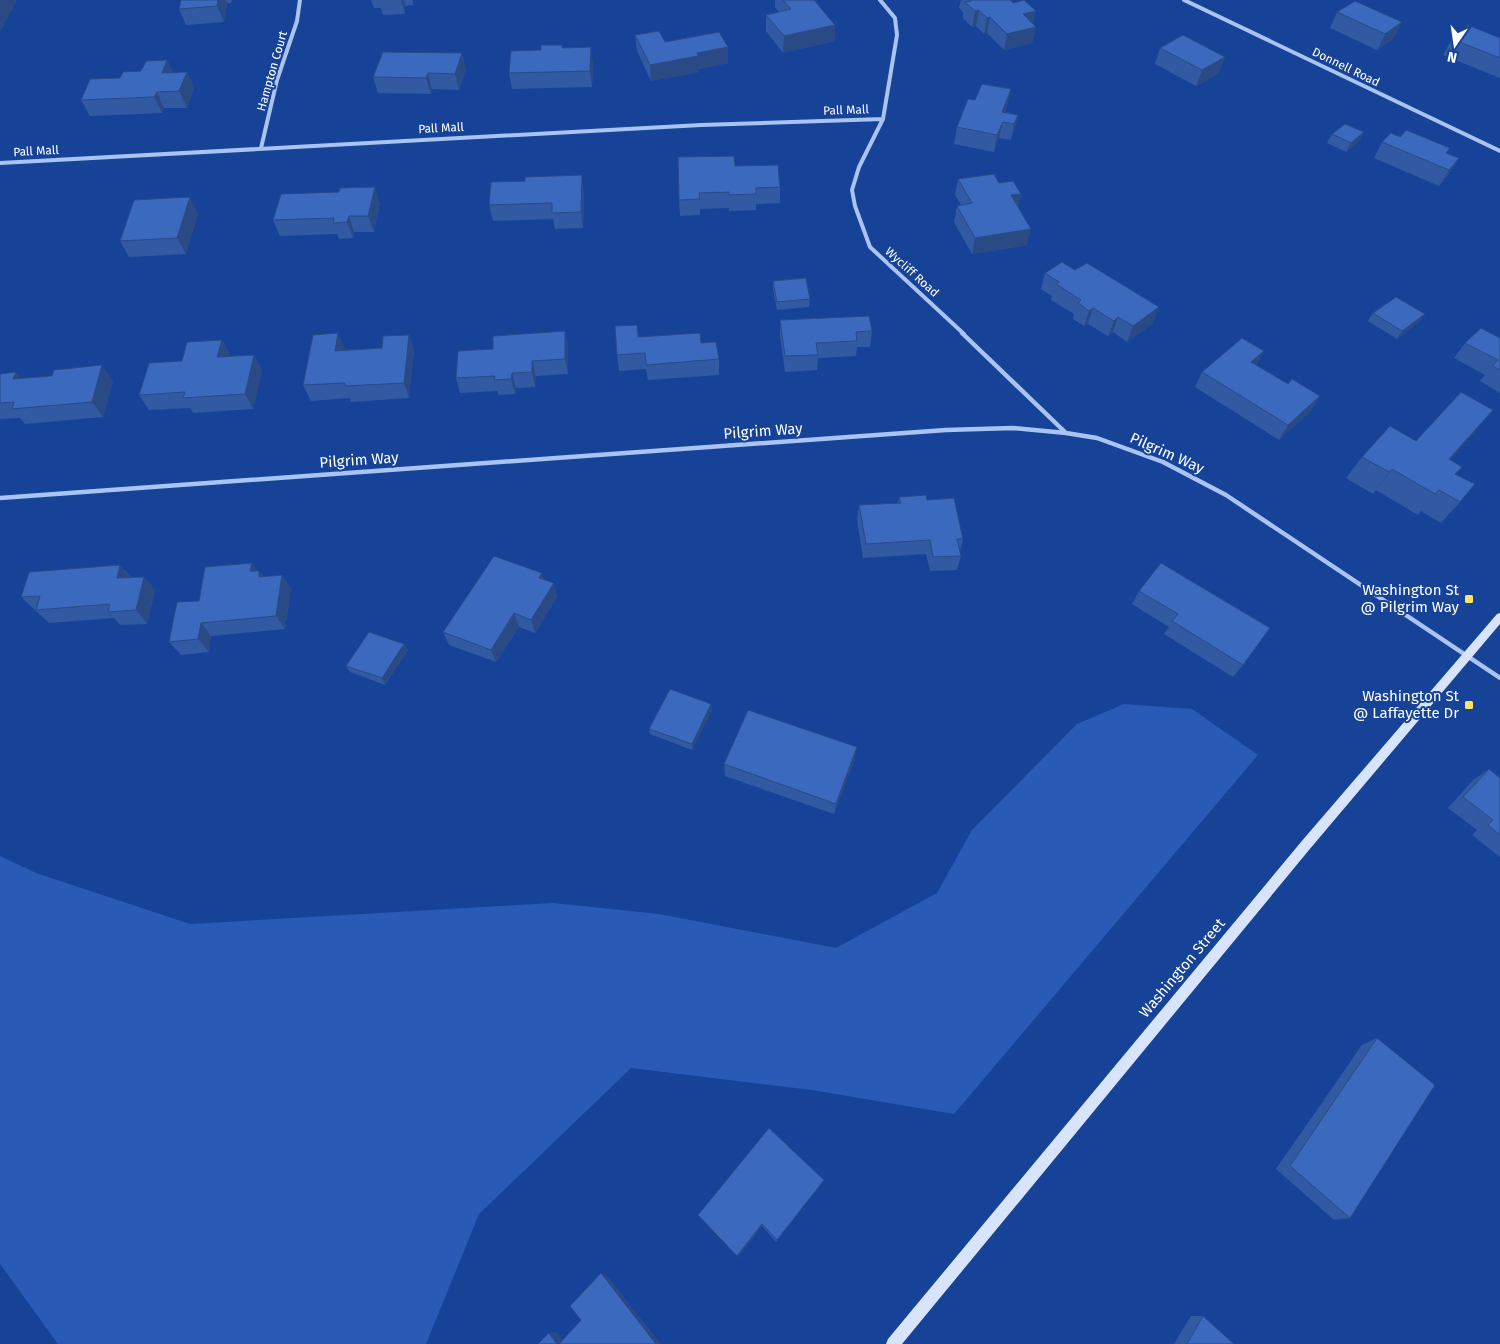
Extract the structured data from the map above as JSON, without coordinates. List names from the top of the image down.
{
  "streets": {
    "main road": ["Washington Street"],
    "street": [
      "Donnell Road",
      "Hampton Court",
      "Pall Mall",
      "Wycliff Road",
      "Pilgrim Way"
    ]
  },
  "crossings": [
    ["Hampton Court", "Pall Mall"],
    ["Pall Mall", "Wycliff Road"],
    ["Wycliff Road", "Pilgrim Way"],
    ["Pilgrim Way", "Washington Street"]
  ],
  "places": {
    "transit": ["Washington St @ Pilgrim Way", "Washington St @ Laffayette Dr"]
  },
  "north": "bottom"
}
